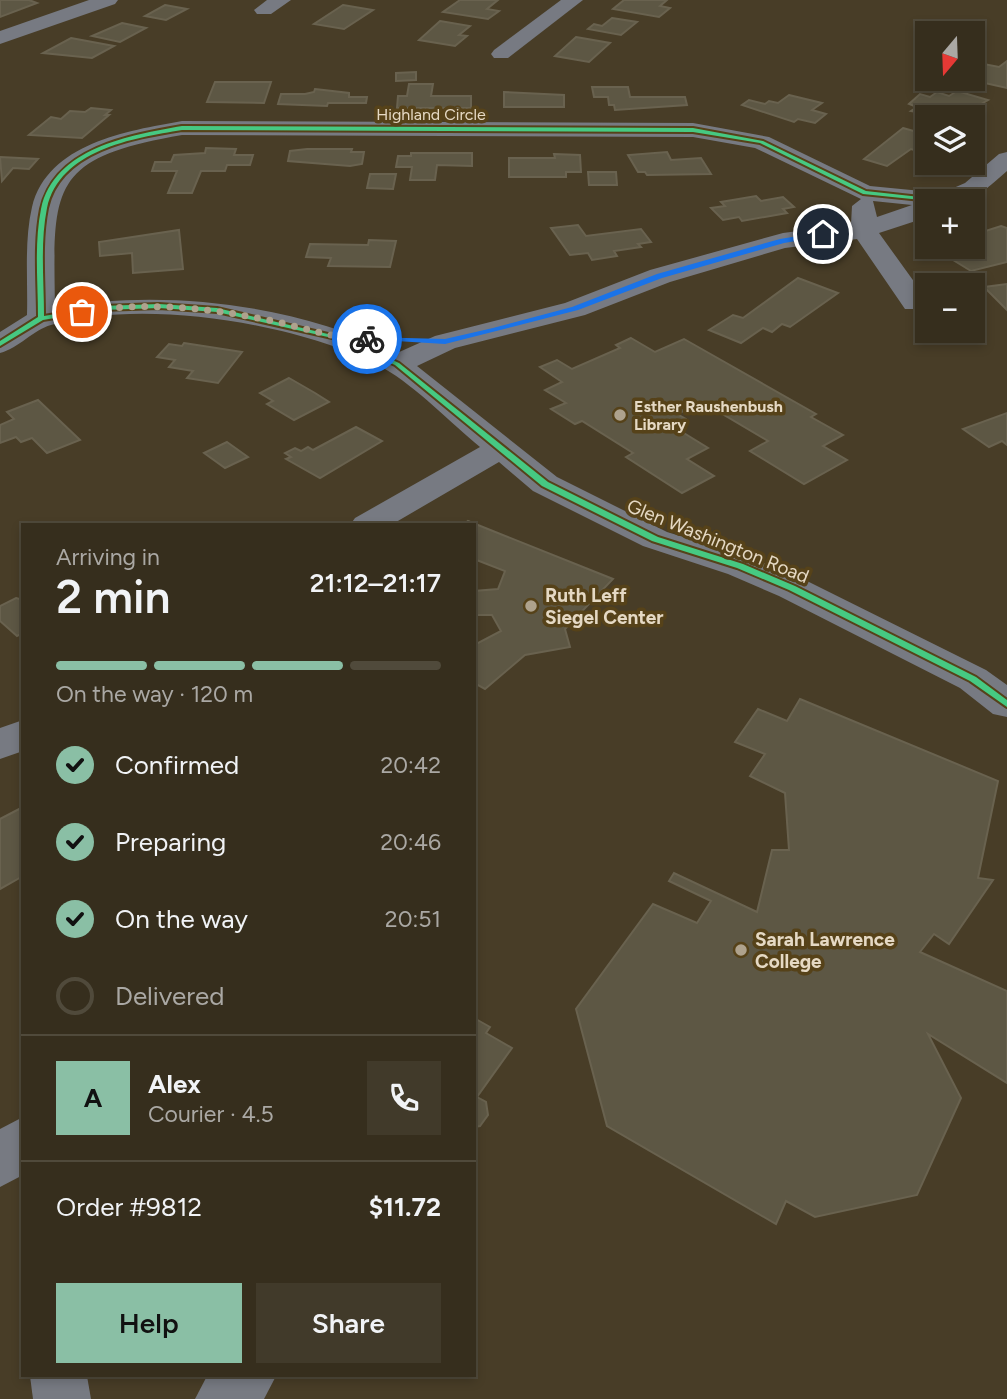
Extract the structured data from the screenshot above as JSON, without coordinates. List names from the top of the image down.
{
  "streets": {
    "street": ["Highland Circle", "Glen Washington Road"]
  },
  "places": ["Esther Raushenbush Library", "Ruth Leff Siegel Center", "Sarah Lawrence College"],
  "north": "bottom",
  "page": {
    "map_buttons": ["+", "−"],
    "heading": ["2 min", "Arriving in", "21:12–21:17"],
    "panel": [
      "Alex",
      "Courier · 4.5",
      "Order #9812",
      "$11.72"
    ],
    "bar": "On the way · 120 m",
    "list": [
      ["Confirmed", "20:42"],
      ["Preparing", "20:46"],
      ["On the way", "20:51"],
      "Delivered"
    ],
    "round": "A",
    "buttons": ["Help", "Share"]
  }
}
